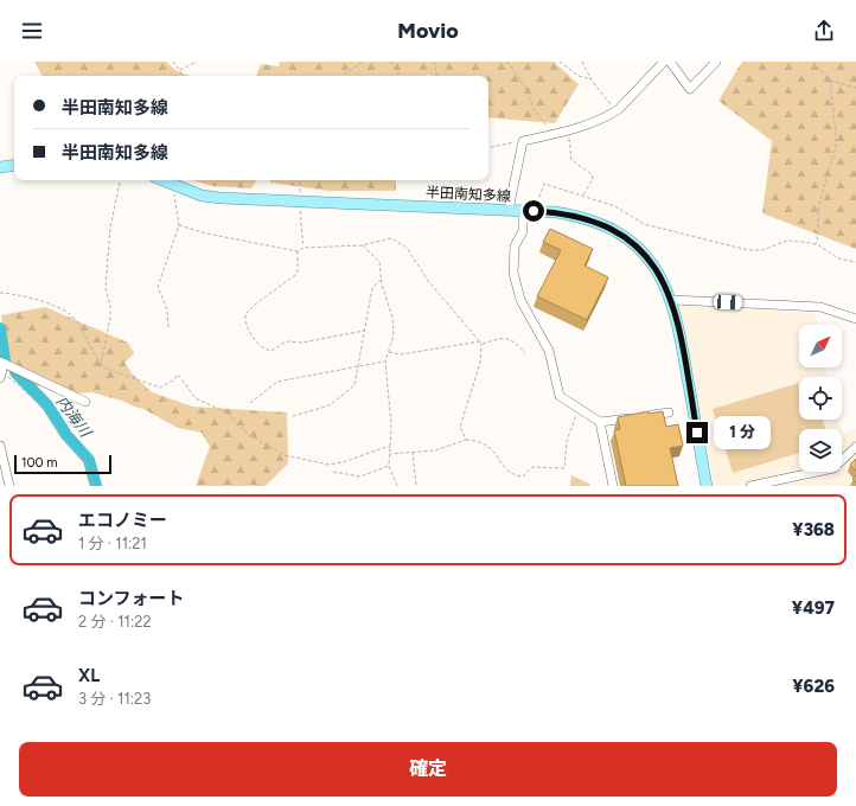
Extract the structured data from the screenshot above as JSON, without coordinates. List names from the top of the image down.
{
  "streets": {
    "main road": ["半田南知多線"]
  },
  "water": ["内海川"],
  "scale_bar": "100 m",
  "north": "top right",
  "page": {
    "header": "Movio",
    "banner": ["半田南知多線", "半田南知多線"],
    "bubble": "1 分",
    "scale": "100 m",
    "list": [
      {
        "name": "エコノミー",
        "note": "1 分 · 11:21",
        "value": "¥368"
      },
      {
        "name": "コンフォート",
        "note": "2 分 · 11:22",
        "value": "¥497"
      },
      {
        "name": "XL",
        "note": "3 分 · 11:23",
        "value": "¥626"
      }
    ],
    "buttons": "確定"
  }
}
